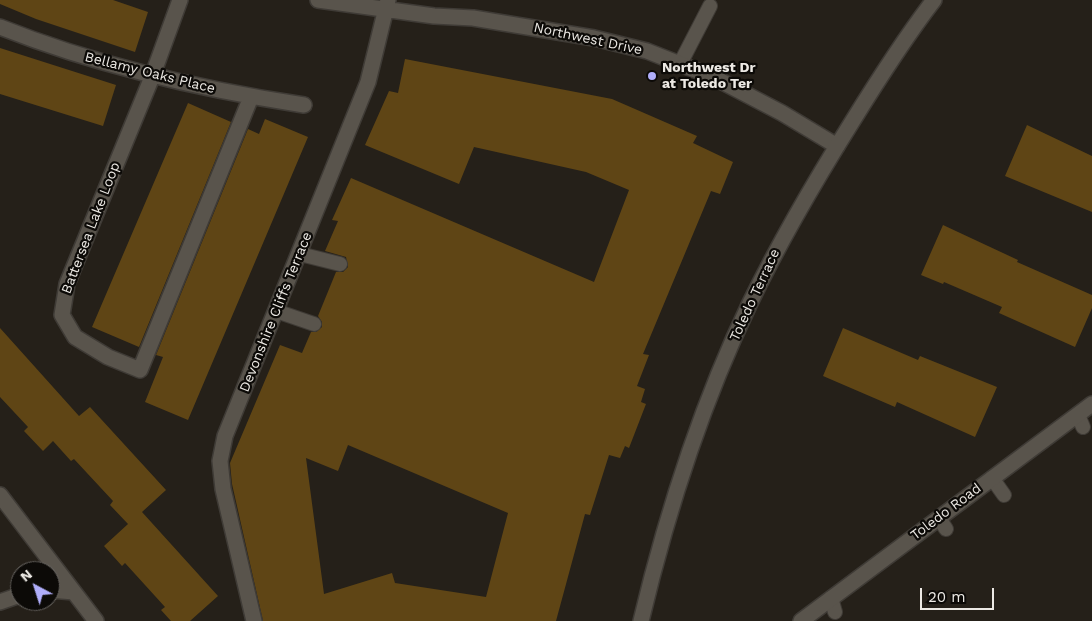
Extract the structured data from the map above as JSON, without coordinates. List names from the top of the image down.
{
  "streets": {
    "street": [
      "Northwest Drive",
      "Bellamy Oaks Place",
      "Battersea Lake Loop",
      "Toledo Terrace",
      "Devonshire Cliffs Terrace",
      "Toledo Road"
    ]
  },
  "crossings": [
    ["Northwest Drive", "Toledo Terrace"],
    ["Northwest Drive", "Devonshire Cliffs Terrace"],
    ["Bellamy Oaks Place", "Battersea Lake Loop"]
  ],
  "places": ["Northwest Dr at Toledo Ter"],
  "scale_bar": "20 m",
  "north": "top left"
}
